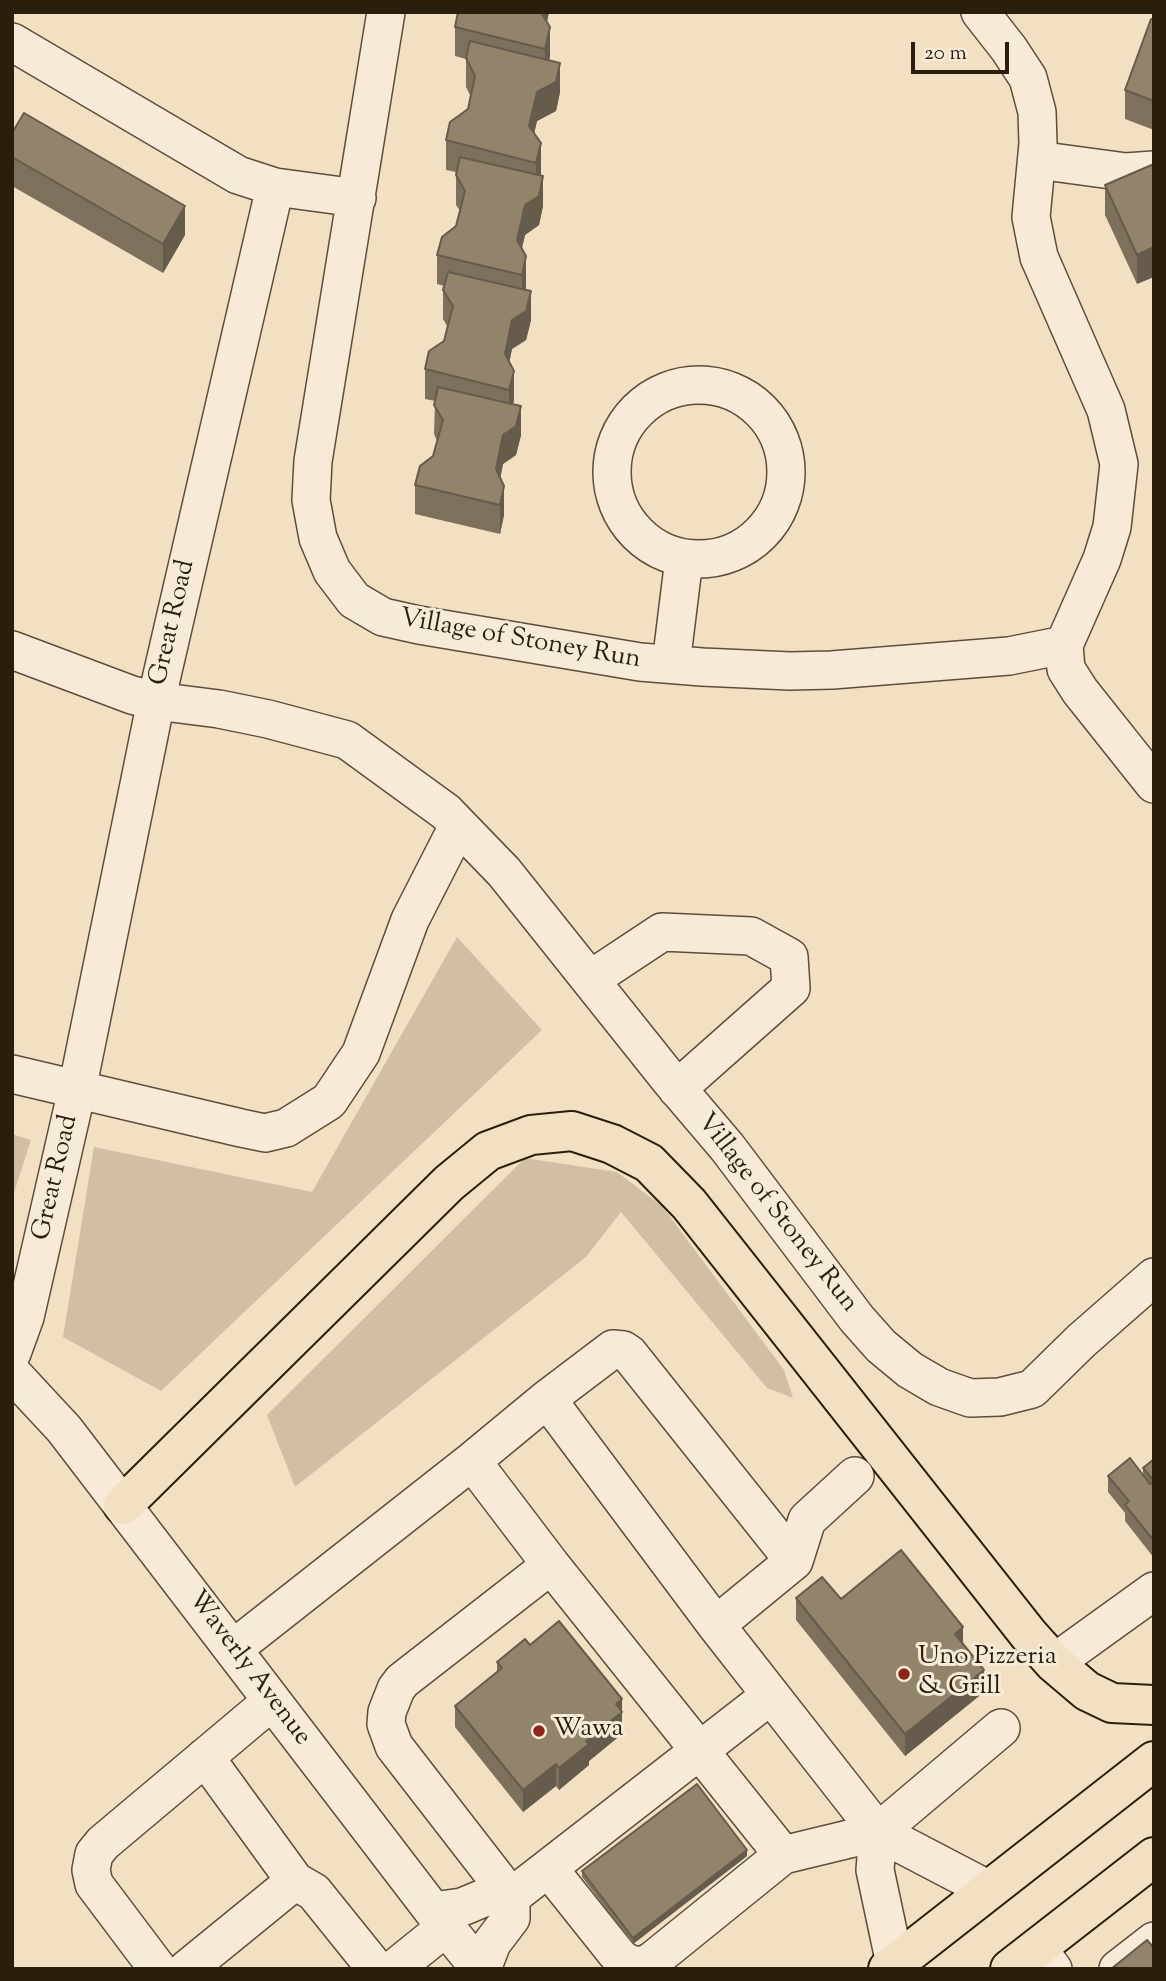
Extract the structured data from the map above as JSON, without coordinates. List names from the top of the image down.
{
  "streets": {
    "street": ["Great Road", "Village of Stoney Run", "Waverly Avenue"]
  },
  "crossings": [
    ["Great Road", "Village of Stoney Run"]
  ],
  "places": ["Uno Pizzeria & Grill", "Wawa"],
  "scale_bar": "20 m"
}
